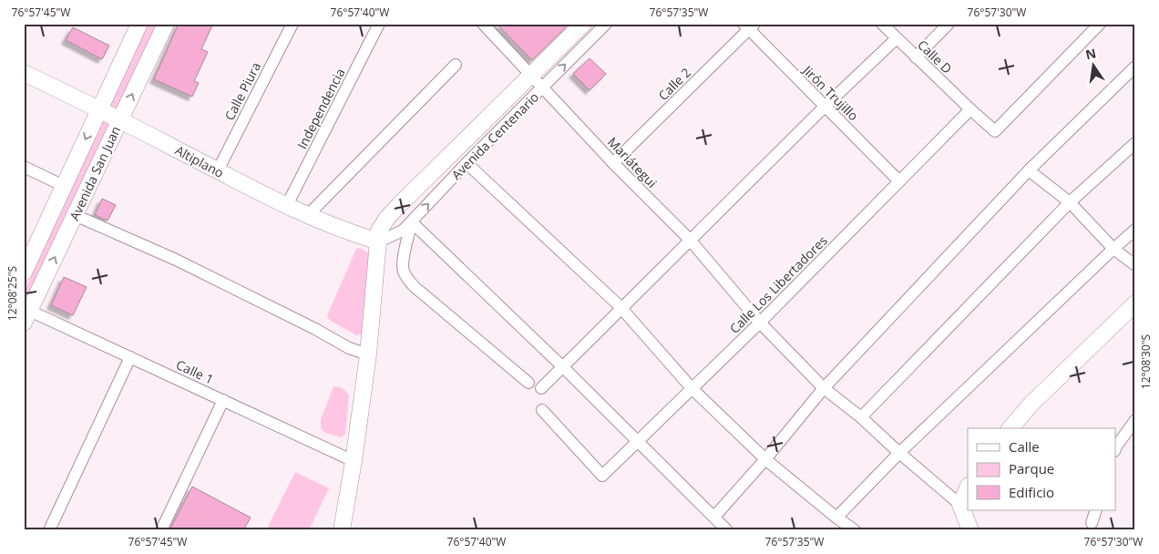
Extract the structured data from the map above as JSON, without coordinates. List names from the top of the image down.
{
  "streets": {
    "street": [
      "Calle D",
      "Calle 2",
      "Calle Piura",
      "Jirón Trujillo",
      "Independencia",
      "Avenida Centenario",
      "Altiplano",
      "Mariátegui",
      "Avenida San Juan",
      "Calle Los Libertadores",
      "Calle 1"
    ]
  },
  "crossings": [
    ["Calle D", "Calle Los Libertadores"],
    ["Calle 2", "Jirón Trujillo"],
    ["Calle 2", "Mariátegui"],
    ["Calle Piura", "Altiplano"],
    ["Jirón Trujillo", "Calle Los Libertadores"],
    ["Independencia", "Altiplano"],
    ["Avenida Centenario", "Altiplano"],
    ["Avenida Centenario", "Mariátegui"],
    ["Avenida Centenario", "Calle 1"],
    ["Altiplano", "Avenida San Juan"],
    ["Mariátegui", "Calle Los Libertadores"],
    ["Avenida San Juan", "Calle 1"]
  ],
  "legend": ["Calle", "Parque", "Edificio"],
  "north": "top",
  "coordinates": [
    "76°57'45\"W",
    "76°57'40\"W",
    "76°57'35\"W",
    "76°57'30\"W",
    "12°08'25\"S",
    "12°08'30\"S"
  ]
}
